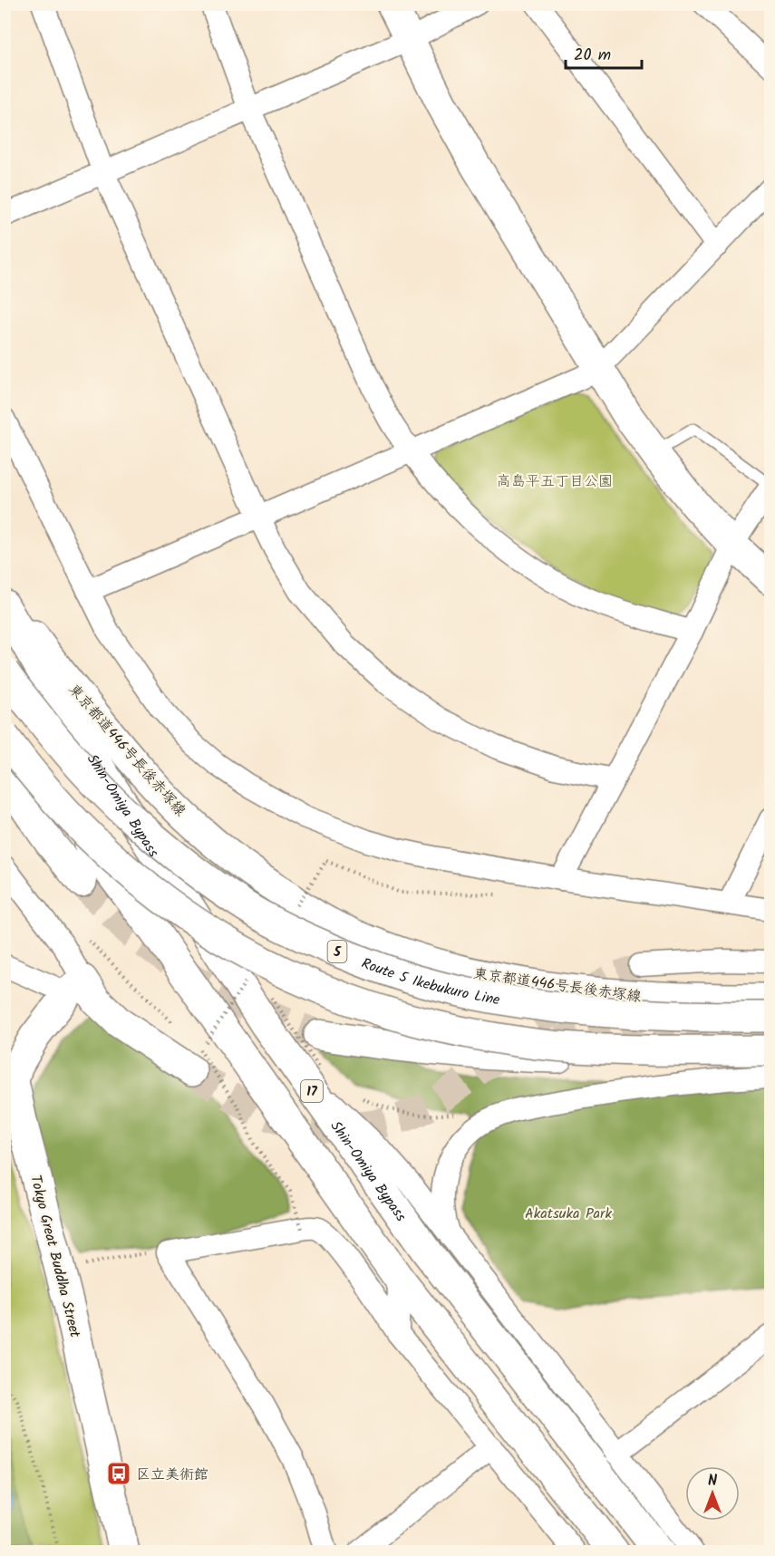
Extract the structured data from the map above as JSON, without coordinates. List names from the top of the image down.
{
  "streets": {
    "main road": [
      "東京都道446号長後赤塚線",
      "Shin-Omiya Bypass",
      "5",
      "Route 5 Ikebukuro Line",
      "17",
      "Tokyo Great Buddha Street"
    ]
  },
  "crossings": [
    ["Shin-Omiya Bypass", "17"]
  ],
  "parks": ["高島平五丁目公園", "Akatsuka Park"],
  "places": {
    "bus stop": ["区立美術館"]
  },
  "scale_bar": "20 m",
  "north": "top"
}
